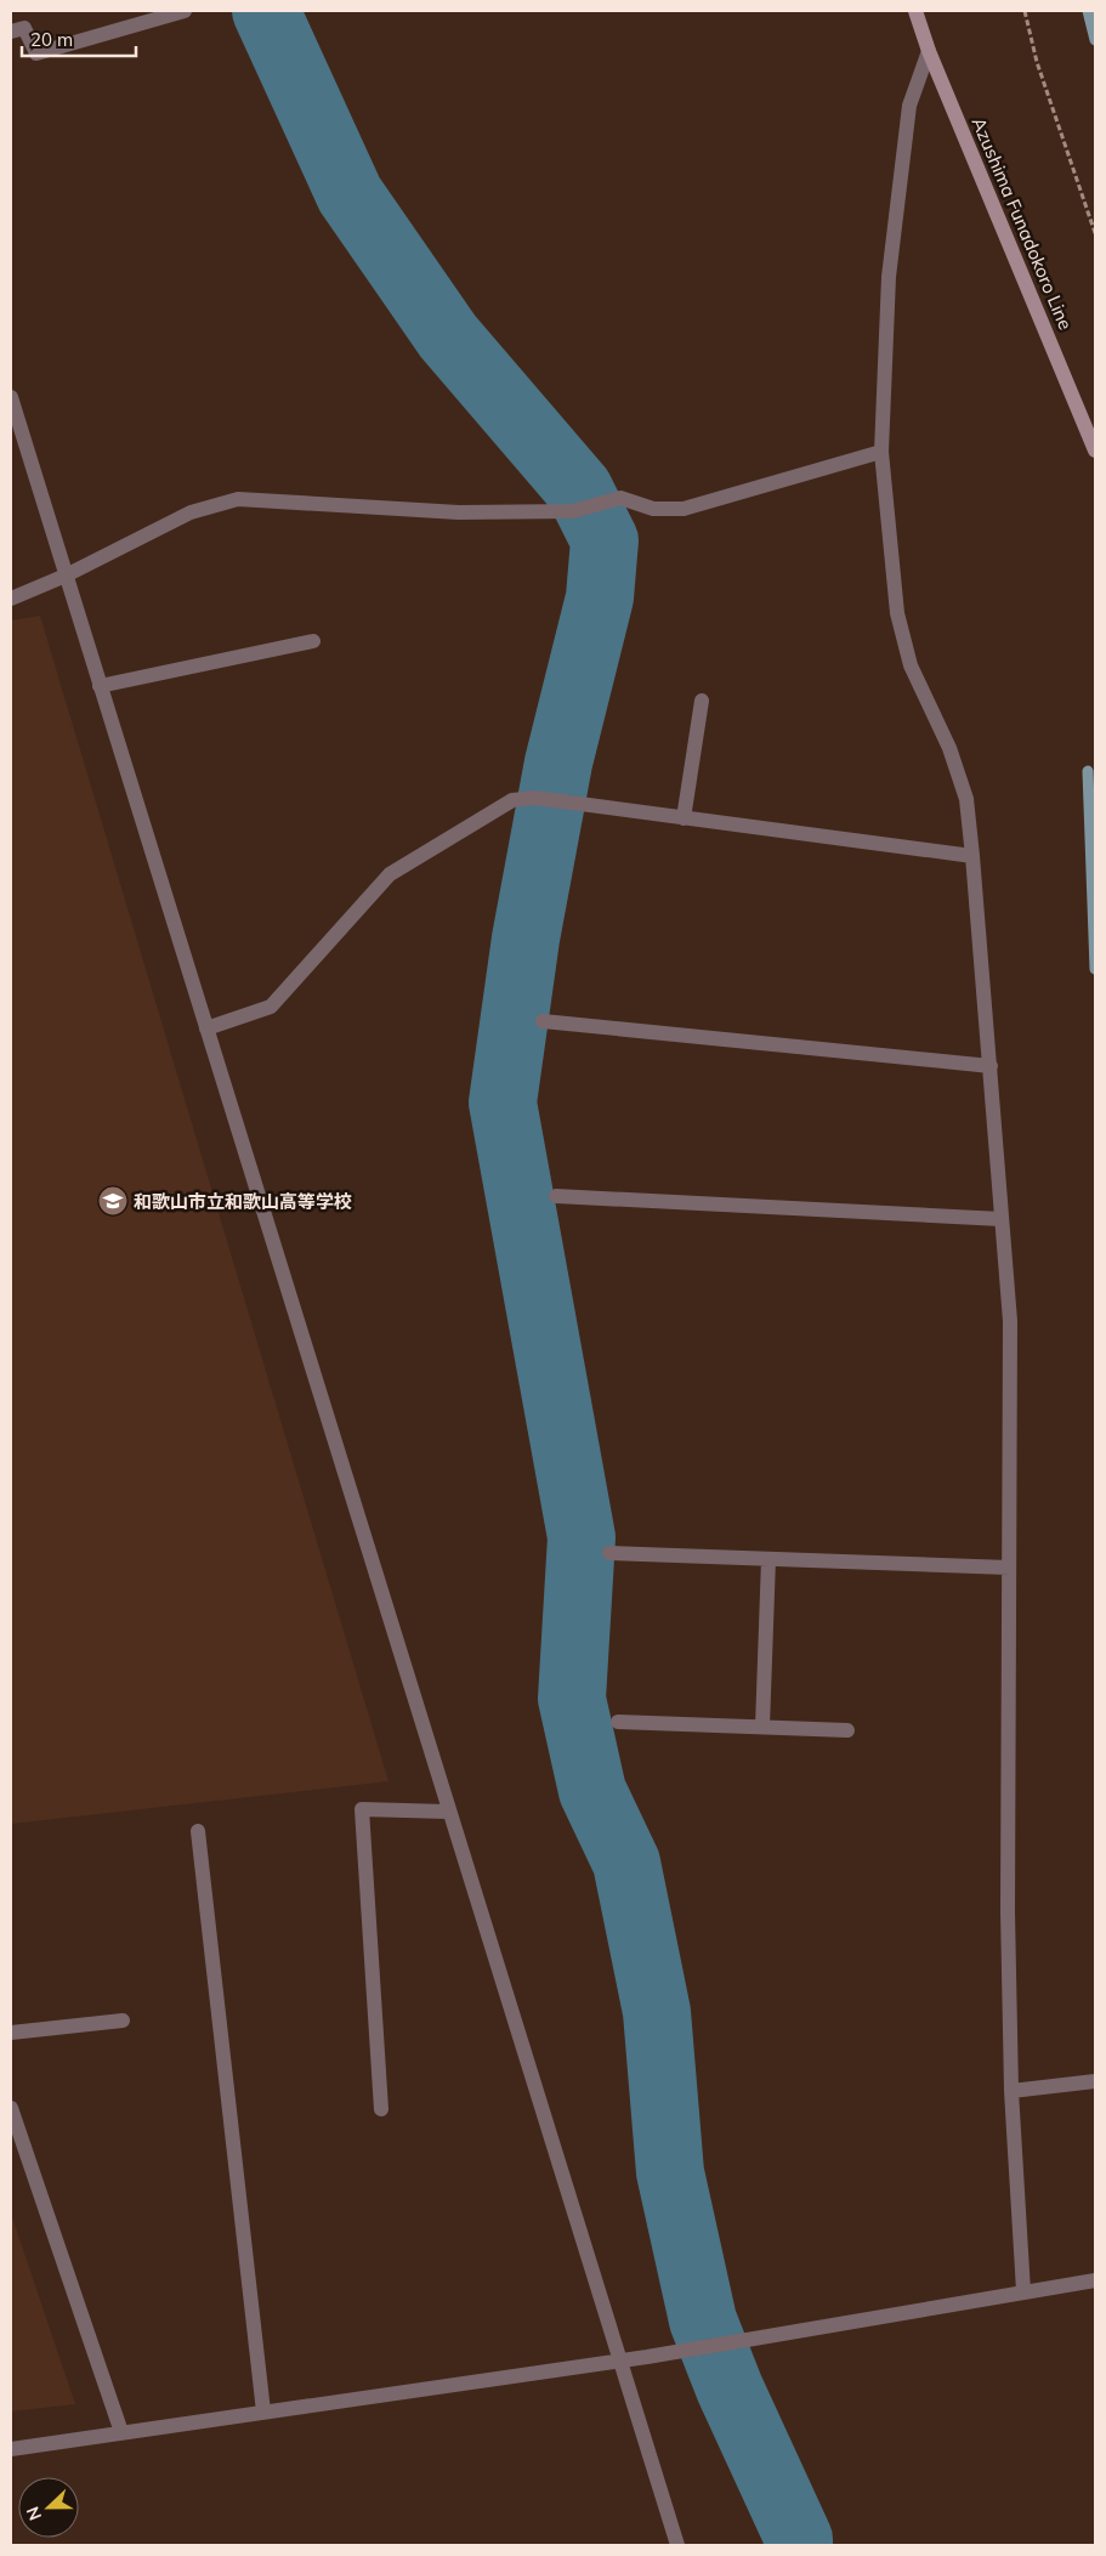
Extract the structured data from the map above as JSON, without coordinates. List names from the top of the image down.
{
  "streets": {
    "main road": ["Azushima Funadokoro Line"]
  },
  "places": {
    "school or university": ["和歌山市立和歌山高等学校"]
  },
  "scale_bar": "20 m",
  "north": "left"
}
